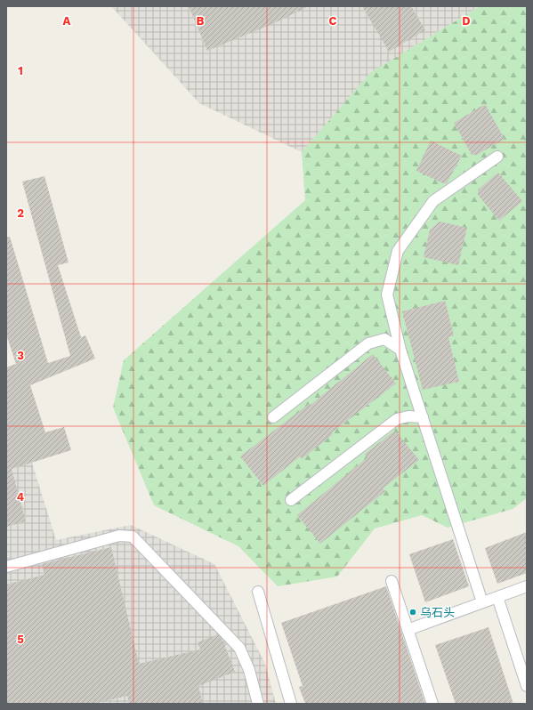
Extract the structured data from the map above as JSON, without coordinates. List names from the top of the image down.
{
  "places": ["乌石头"],
  "grid": {
    "columns": [
      "A",
      "B",
      "C",
      "D"
    ],
    "rows": [
      "1",
      "2",
      "3",
      "4",
      "5"
    ]
  }
}
